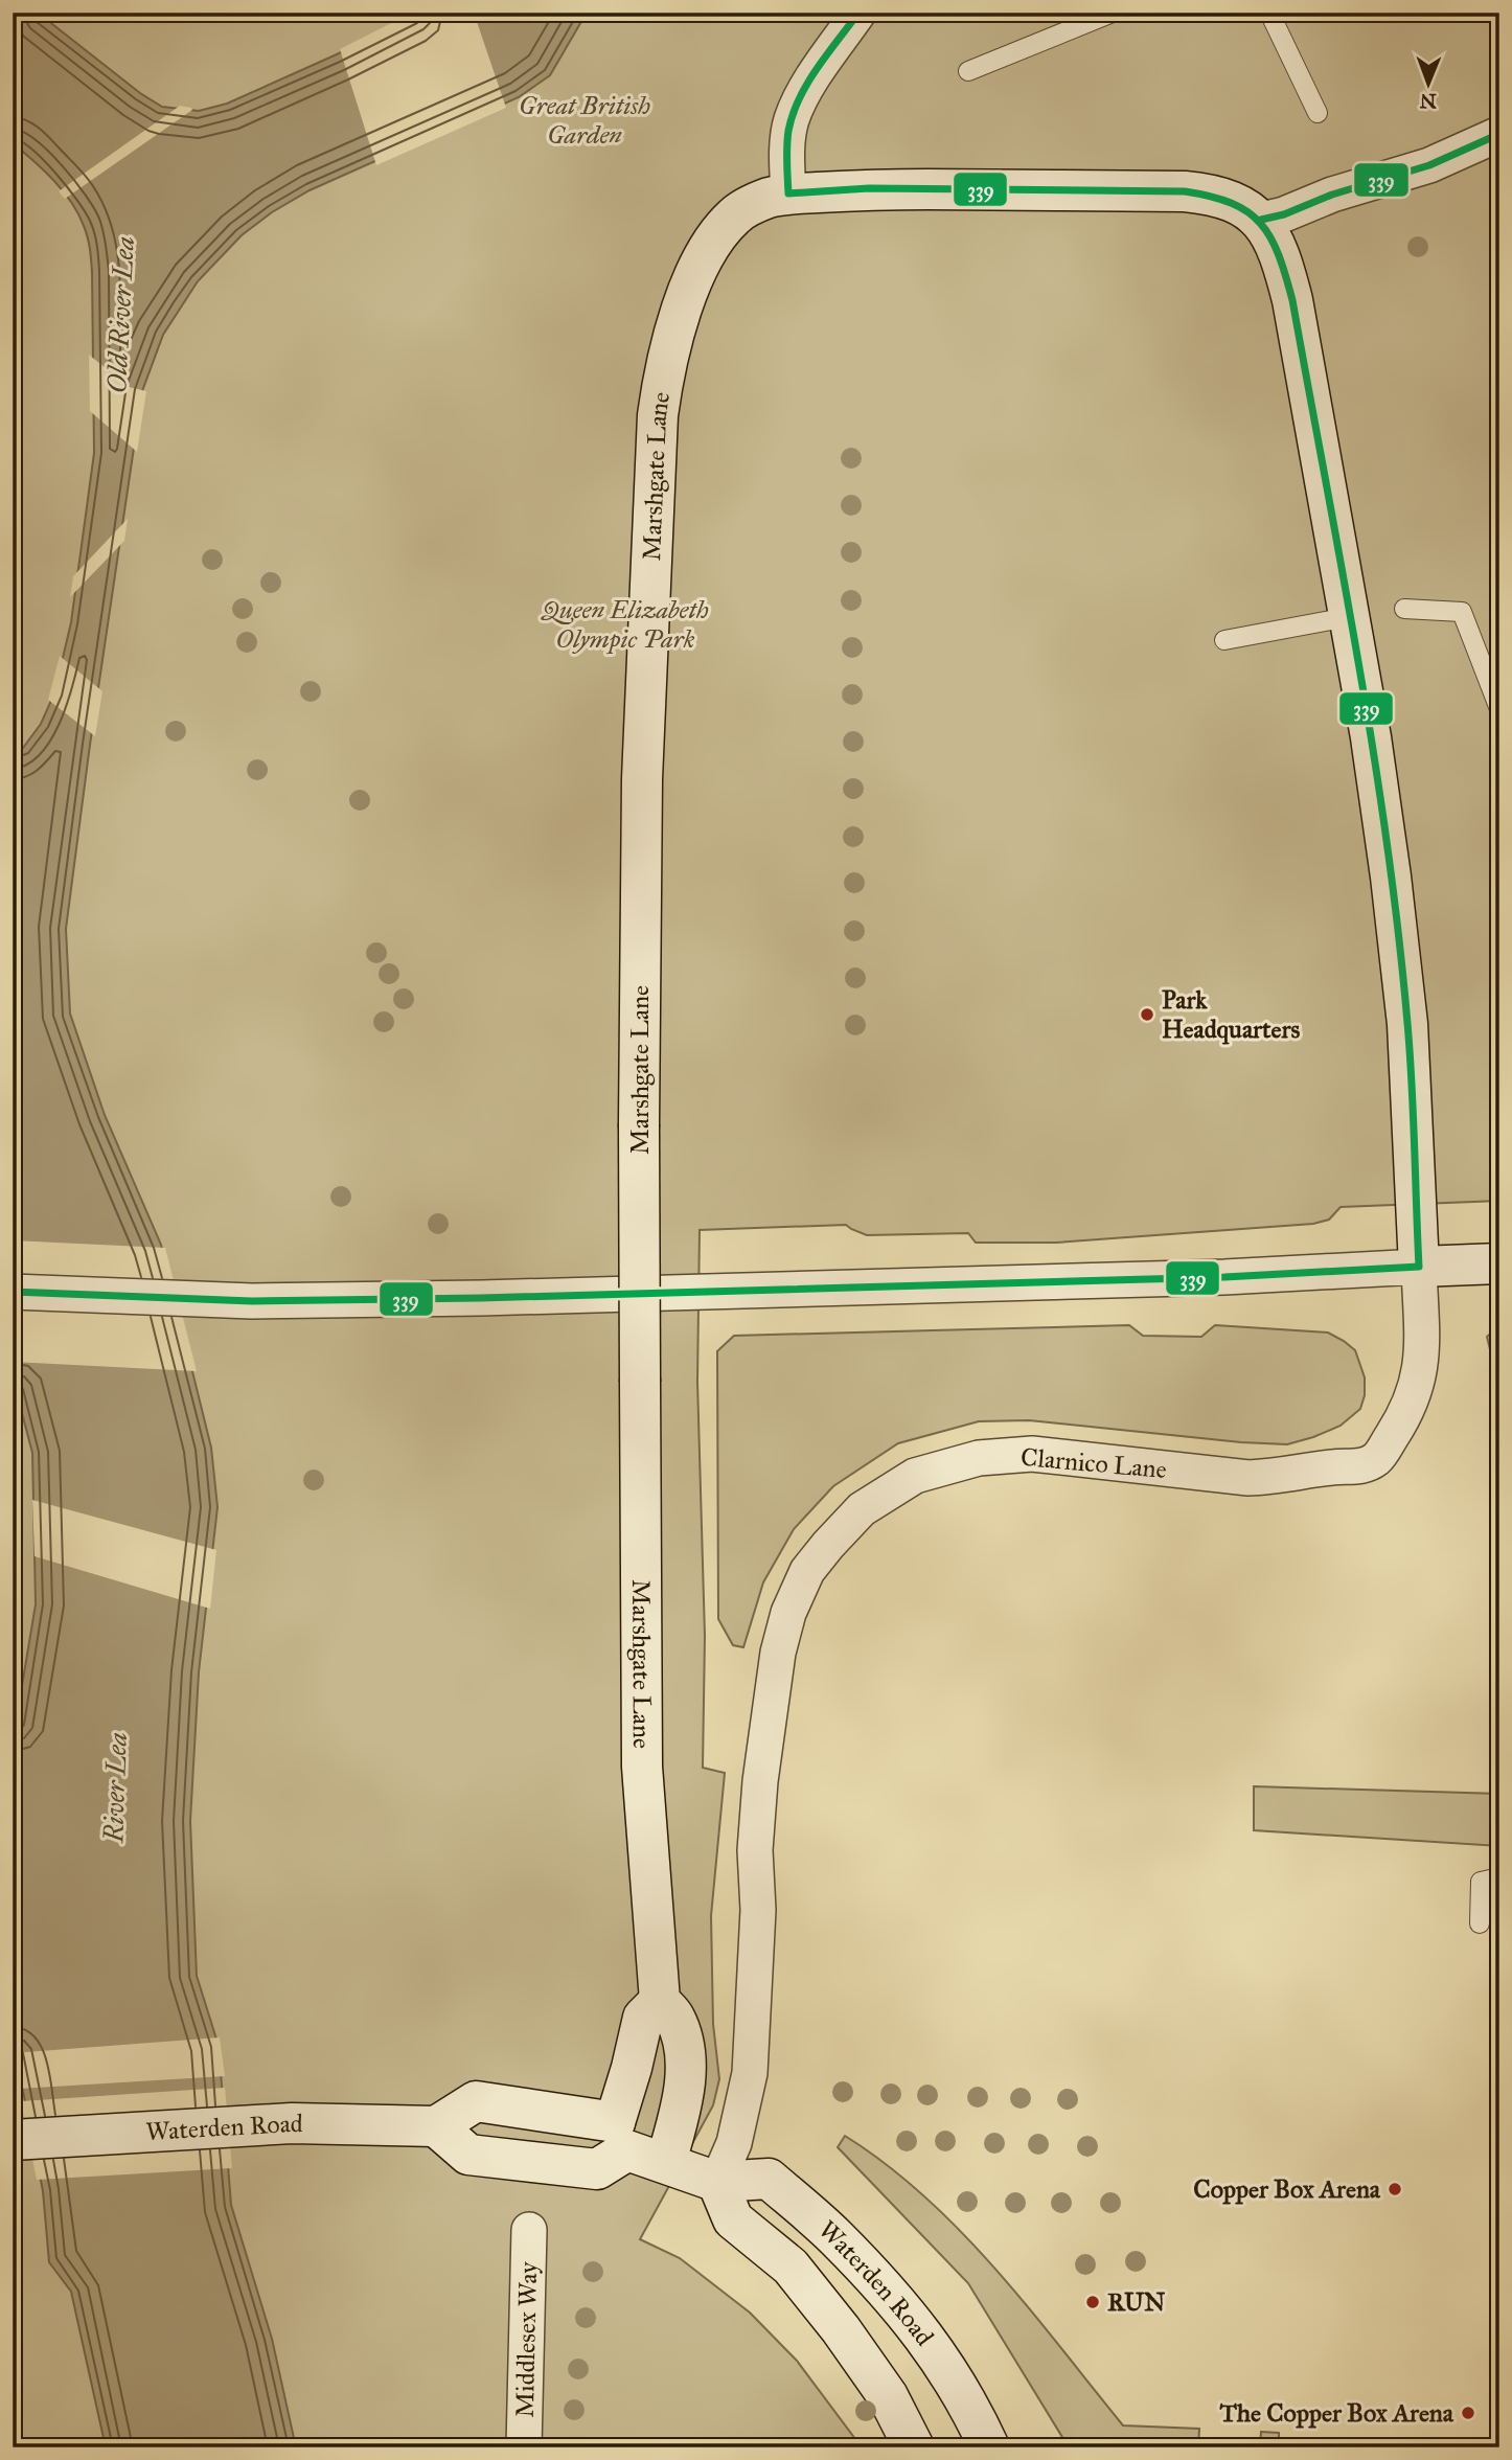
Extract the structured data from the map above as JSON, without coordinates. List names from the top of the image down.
{
  "streets": {
    "street": [
      "Marshgate Lane",
      "Clarnico Lane",
      "Waterden Road",
      "Middlesex Way"
    ]
  },
  "crossings": [
    ["Marshgate Lane", "Waterden Road"],
    ["Clarnico Lane", "Waterden Road"]
  ],
  "water": ["Old River Lea", "River Lea"],
  "parks": ["Great British Garden", "Queen Elizabeth Olympic Park"],
  "places": [
    "Park Headquarters",
    "Copper Box Arena",
    "RUN",
    "The Copper Box Arena"
  ],
  "lines": ["transit line 339"],
  "north": "bottom"
}
